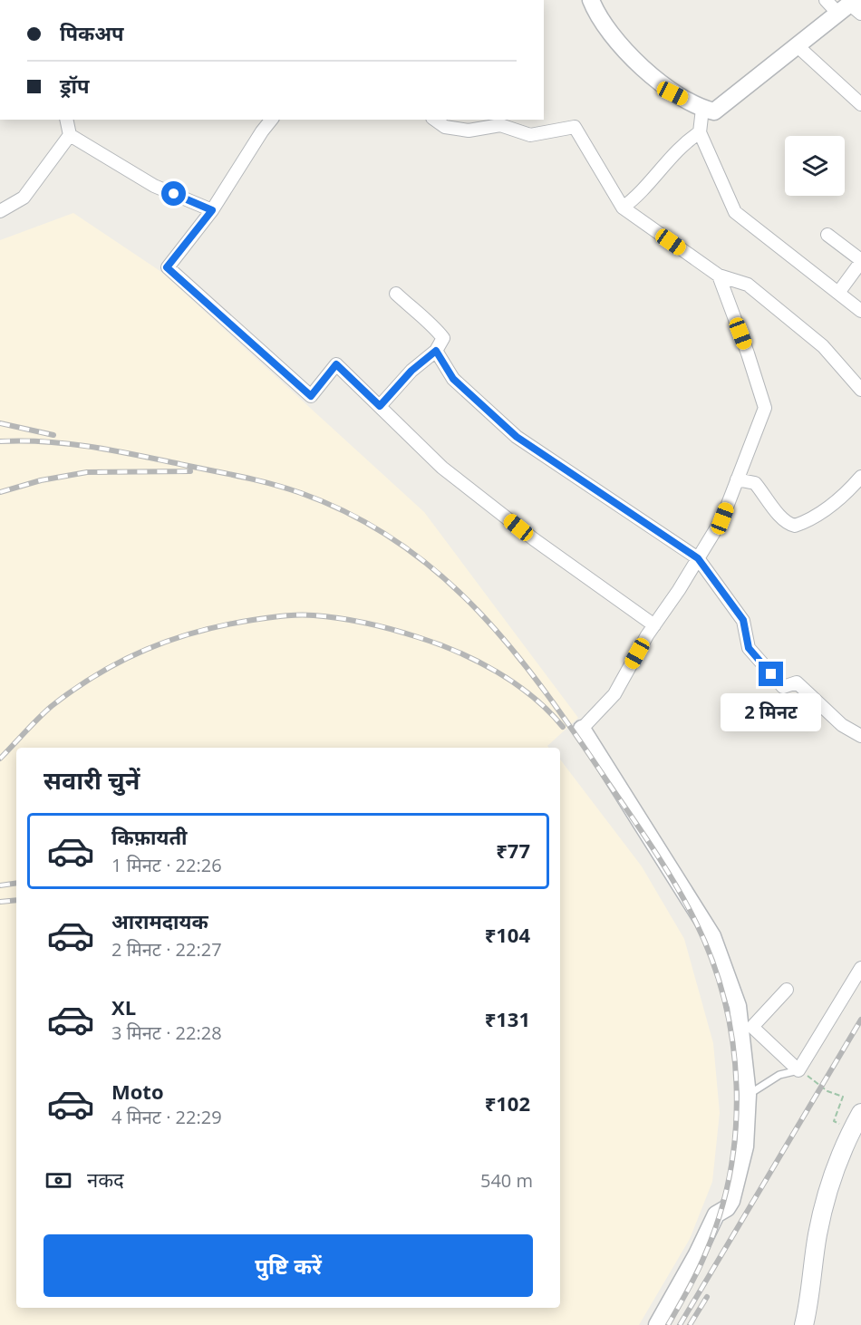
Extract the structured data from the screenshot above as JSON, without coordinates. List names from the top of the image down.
{
  "page": {
    "banner": ["पिकअप", "ड्रॉप"],
    "bubble": "2 मिनट",
    "heading": "सवारी चुनें",
    "list": [
      {
        "name": "किफ़ायती",
        "note": "1 मिनट · 22:26",
        "value": "₹77"
      },
      {
        "name": "आरामदायक",
        "note": "2 मिनट · 22:27",
        "value": "₹104"
      },
      {
        "name": "XL",
        "note": "3 मिनट · 22:28",
        "value": "₹131"
      },
      {
        "name": "Moto",
        "note": "4 मिनट · 22:29",
        "value": "₹102"
      }
    ],
    "pay": ["नकद", "540 m"],
    "buttons": "पुष्टि करें"
  }
}
